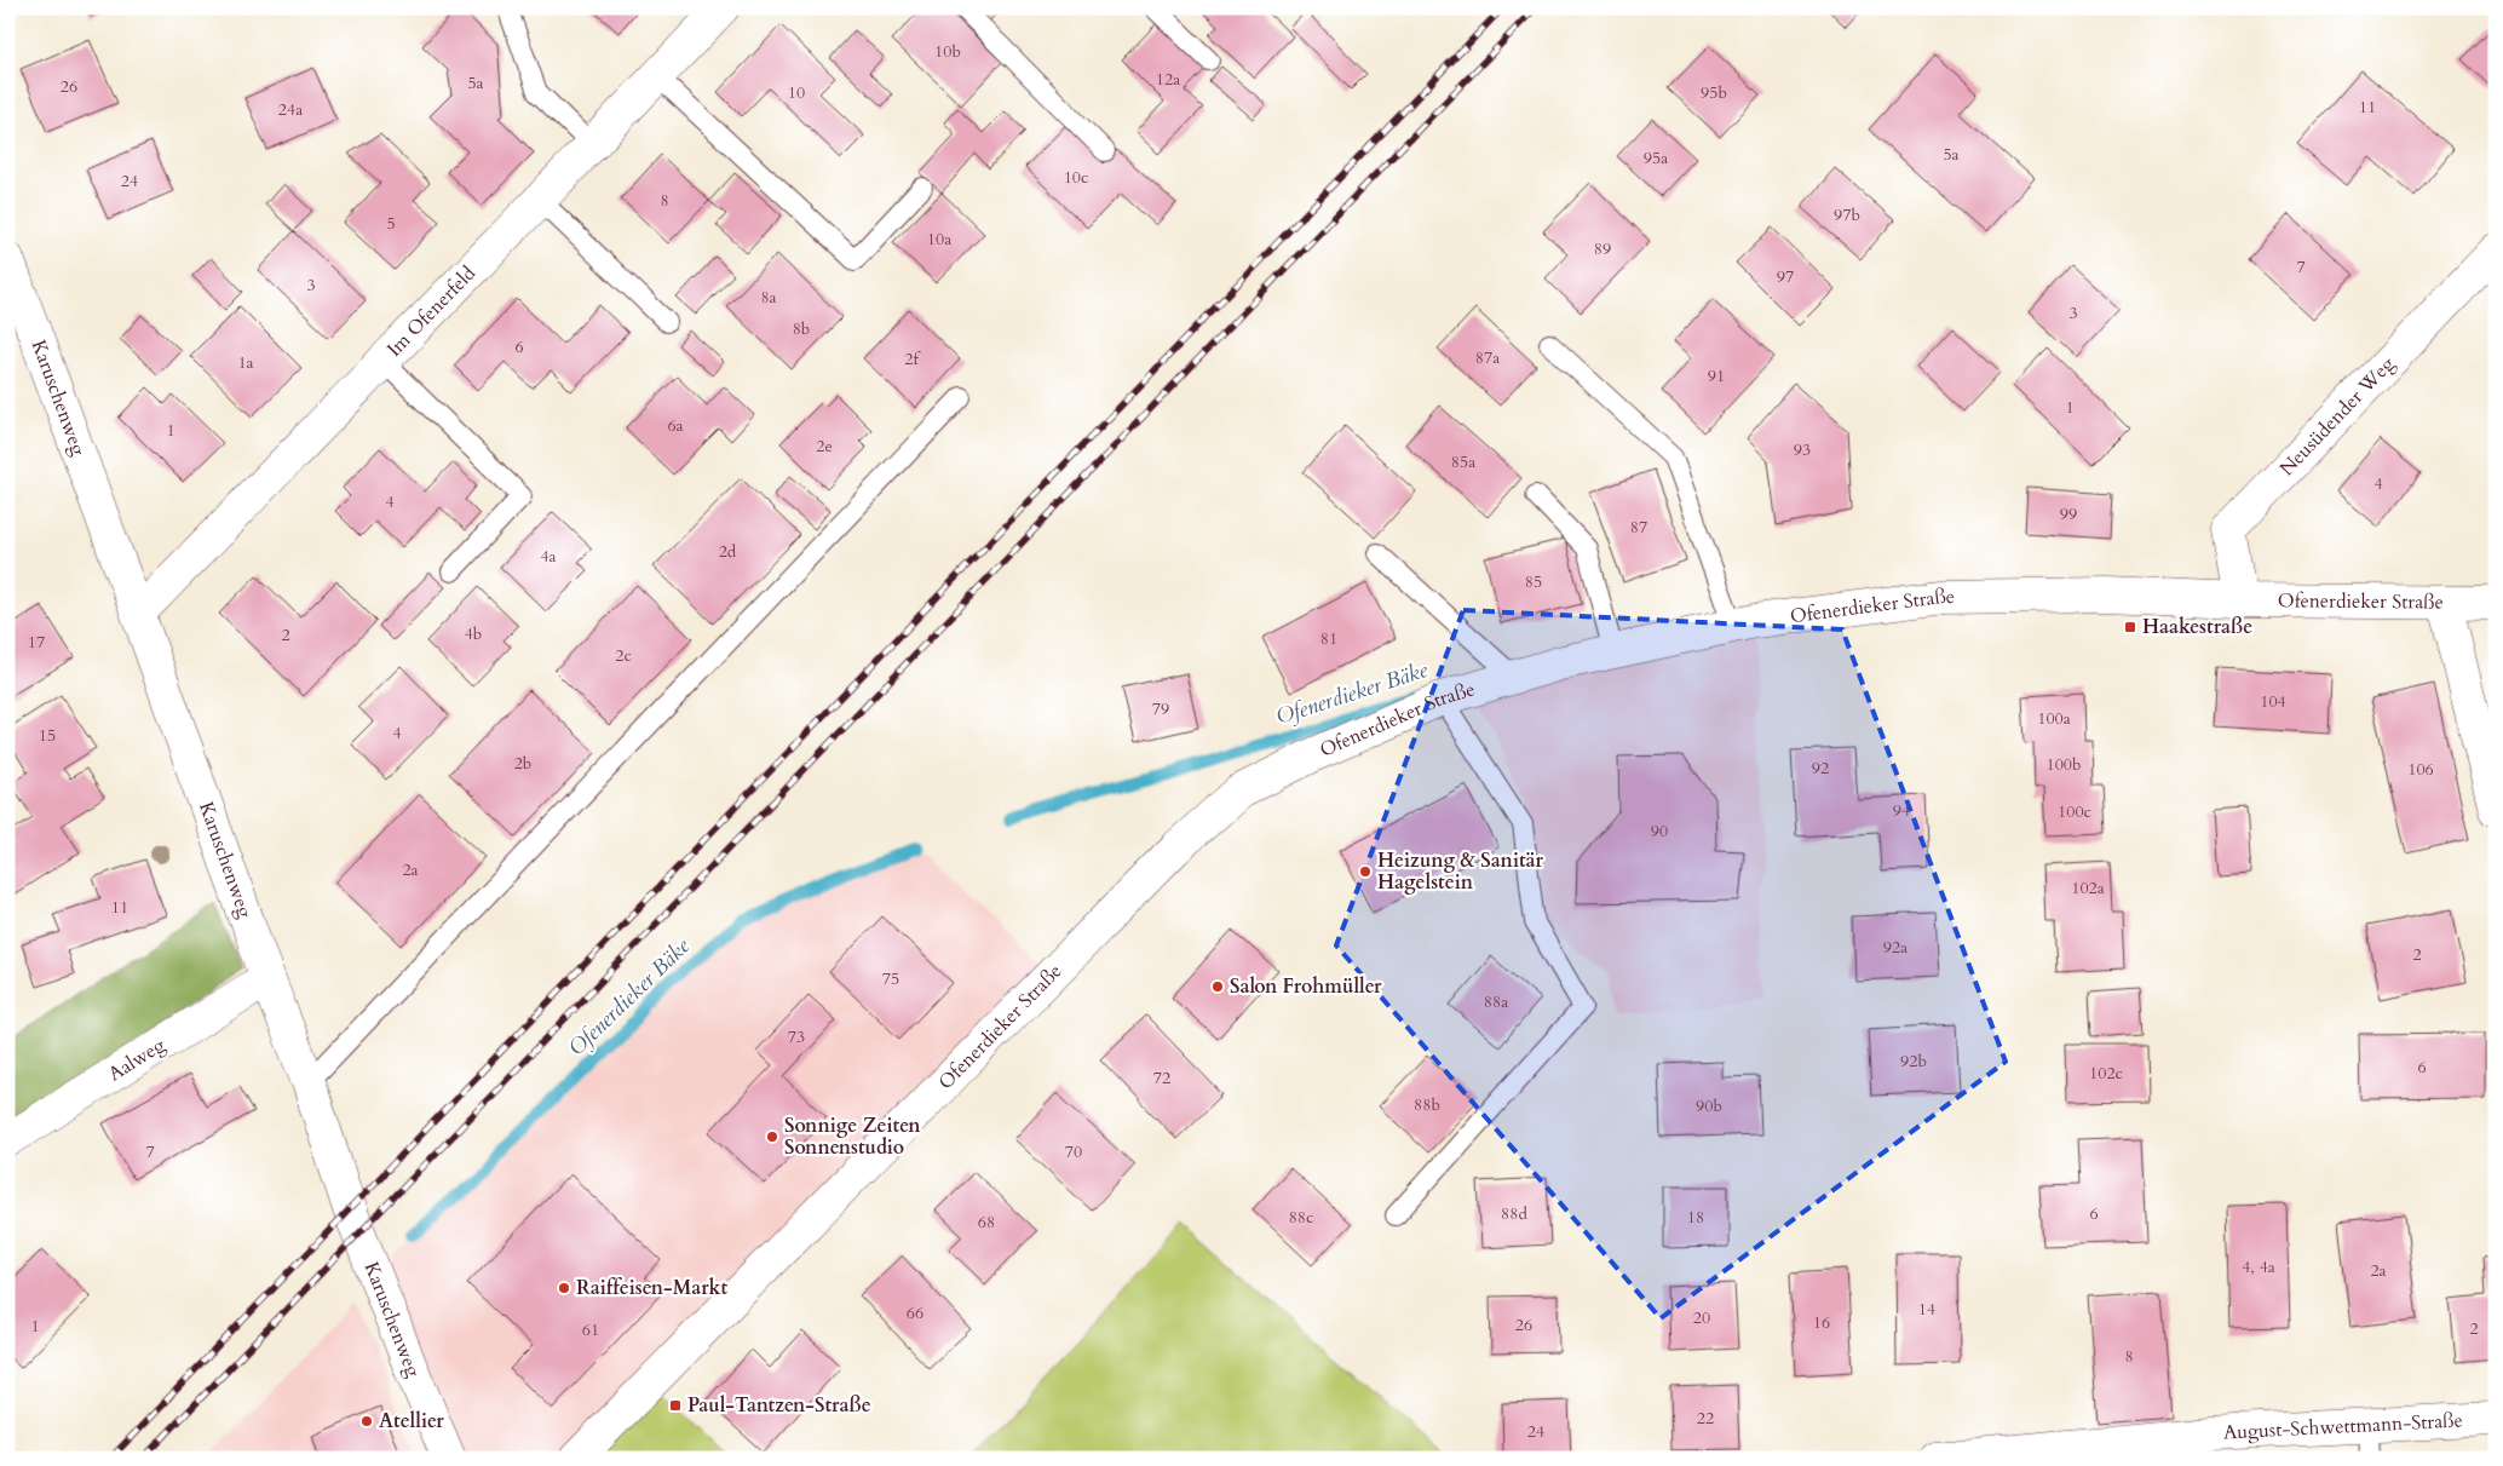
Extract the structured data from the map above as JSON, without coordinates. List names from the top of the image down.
{
  "streets": {
    "street": [
      "Im Ofenerfeld",
      "Karuschenweg",
      "Neusüdender Weg",
      "Ofenerdieker Straße",
      "Aalweg",
      "August-Schwettmann-Straße"
    ]
  },
  "crossings": [
    ["Im Ofenerfeld", "Karuschenweg"],
    ["Karuschenweg", "Aalweg"],
    ["Neusüdender Weg", "Ofenerdieker Straße"]
  ],
  "water": ["Ofenerdieker Bäke"],
  "places": {
    "transit": ["Haakestraße", "Paul-Tantzen-Straße"],
    "other": [
      "Heizung & Sanitär Hagelstein",
      "Salon Frohmüller",
      "Sonnige Zeiten Sonnenstudio",
      "Raiffeisen-Markt",
      "Atellier"
    ]
  },
  "house_numbers": [
    "10b",
    "12a",
    "5a",
    "26",
    "10",
    "95b",
    "11",
    "24a",
    "5a",
    "95a",
    "10c",
    "24",
    "8",
    "97b",
    "5",
    "10a",
    "89",
    "7",
    "97",
    "3",
    "8a",
    "3",
    "8b",
    "6",
    "87a",
    "2f",
    "1a",
    "91",
    "1",
    "6a",
    "1",
    "2e",
    "93",
    "85a",
    "4",
    "4",
    "99",
    "87",
    "2d",
    "4a",
    "85",
    "4b",
    "2",
    "81",
    "17",
    "2c",
    "104",
    "79",
    "100a",
    "4",
    "15",
    "2b",
    "100b",
    "92",
    "106",
    "94",
    "100c",
    "90",
    "2a",
    "102a",
    "11",
    "92a",
    "2",
    "75",
    "88a",
    "73",
    "92b",
    "6",
    "102c",
    "72",
    "88b",
    "90b",
    "7",
    "70",
    "88d",
    "6",
    "88c",
    "18",
    "68",
    "4, 4a",
    "2a",
    "14",
    "66",
    "20",
    "16",
    "26",
    "1",
    "2",
    "61",
    "8",
    "22",
    "24"
  ]
}
